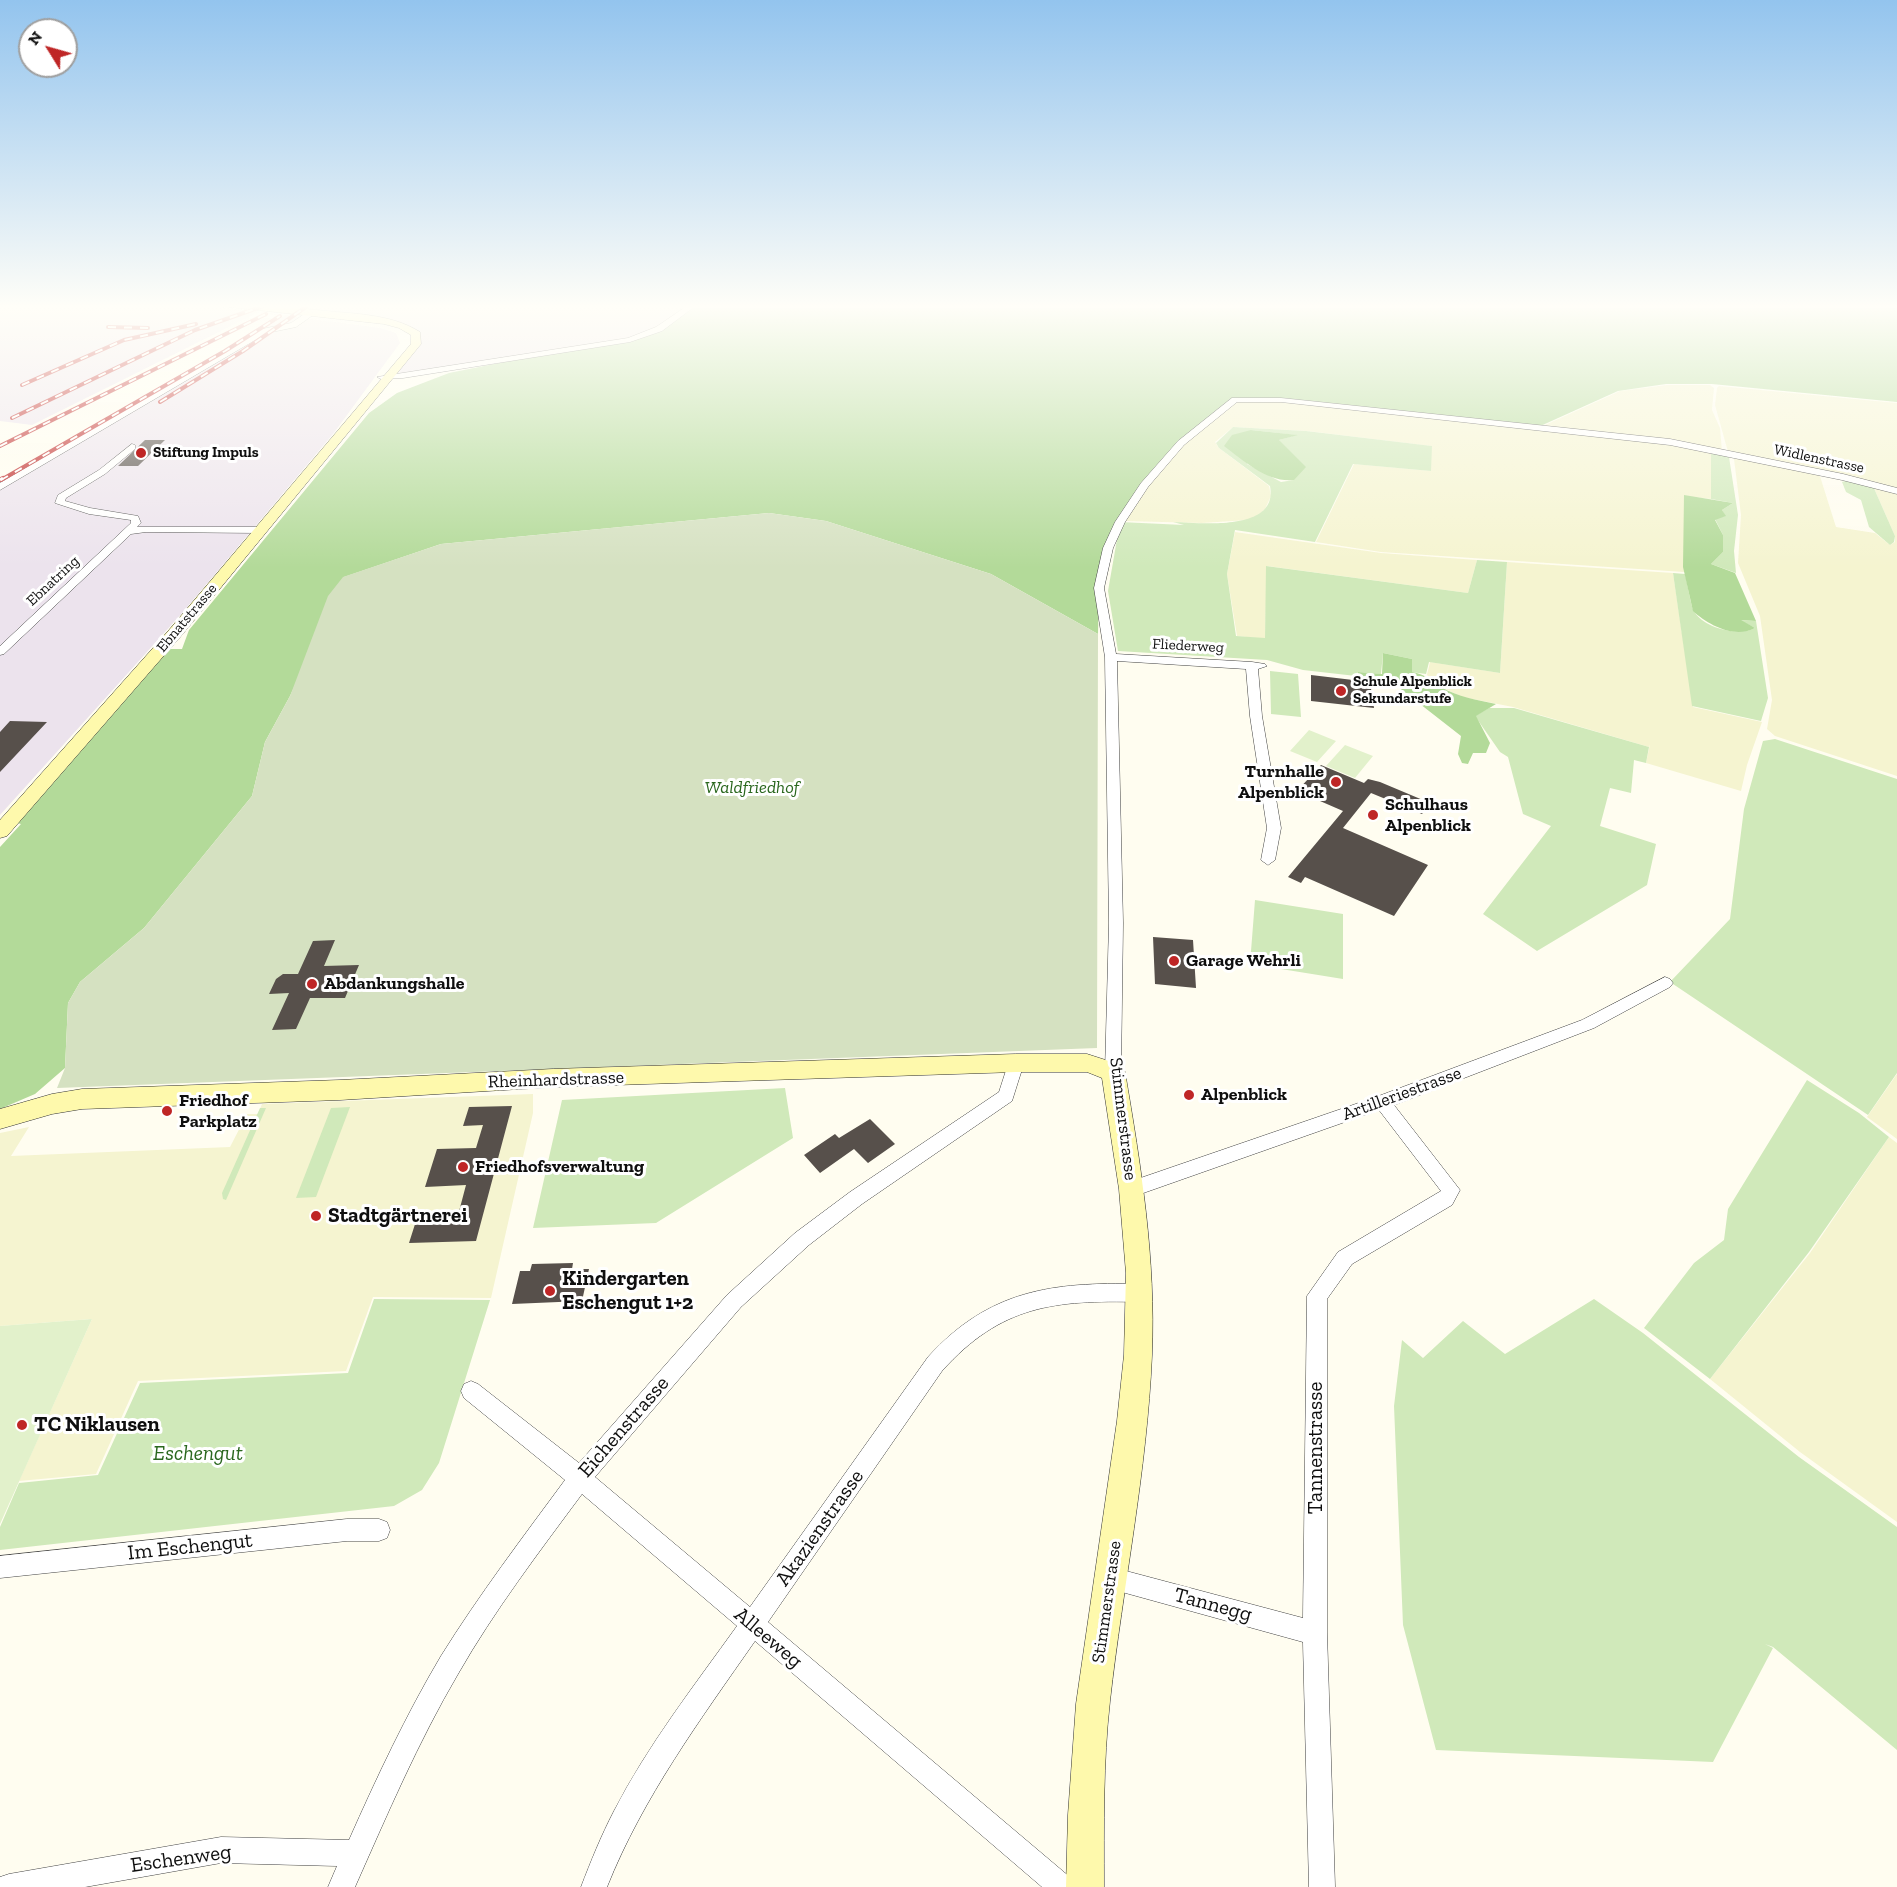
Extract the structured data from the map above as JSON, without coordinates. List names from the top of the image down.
{
  "streets": {
    "street": [
      "Widlenstrasse",
      "Ebnatring",
      "Ebnatstrasse",
      "Fliederweg",
      "Rheinhardstrasse",
      "Artilleriestrasse",
      "Stimmerstrasse",
      "Eichenstrasse",
      "Tannenstrasse",
      "Akazienstrasse",
      "Im Eschengut",
      "Tannegg",
      "Alleeweg",
      "Eschenweg"
    ]
  },
  "crossings": [
    ["Widlenstrasse", "Stimmerstrasse"],
    ["Fliederweg", "Stimmerstrasse"],
    ["Rheinhardstrasse", "Stimmerstrasse"],
    ["Rheinhardstrasse", "Eichenstrasse"],
    ["Artilleriestrasse", "Stimmerstrasse"],
    ["Artilleriestrasse", "Tannenstrasse"],
    ["Stimmerstrasse", "Akazienstrasse"],
    ["Stimmerstrasse", "Tannegg"],
    ["Eichenstrasse", "Alleeweg"],
    ["Eichenstrasse", "Eschenweg"],
    ["Tannenstrasse", "Tannegg"],
    ["Akazienstrasse", "Alleeweg"]
  ],
  "parks": ["Waldfriedhof", "Eschengut"],
  "places": [
    "Stiftung Impuls",
    "Schule Alpenblick Sekundarstufe",
    "Turnhalle Alpenblick",
    "Schulhaus Alpenblick",
    "Garage Wehrli",
    "Abdankungshalle",
    "Alpenblick",
    "Friedhof Parkplatz",
    "Friedhofsverwaltung",
    "Stadtgärtnerei",
    "Kindergarten Eschengut 1+2",
    "TC Niklausen"
  ],
  "north": "top left"
}
